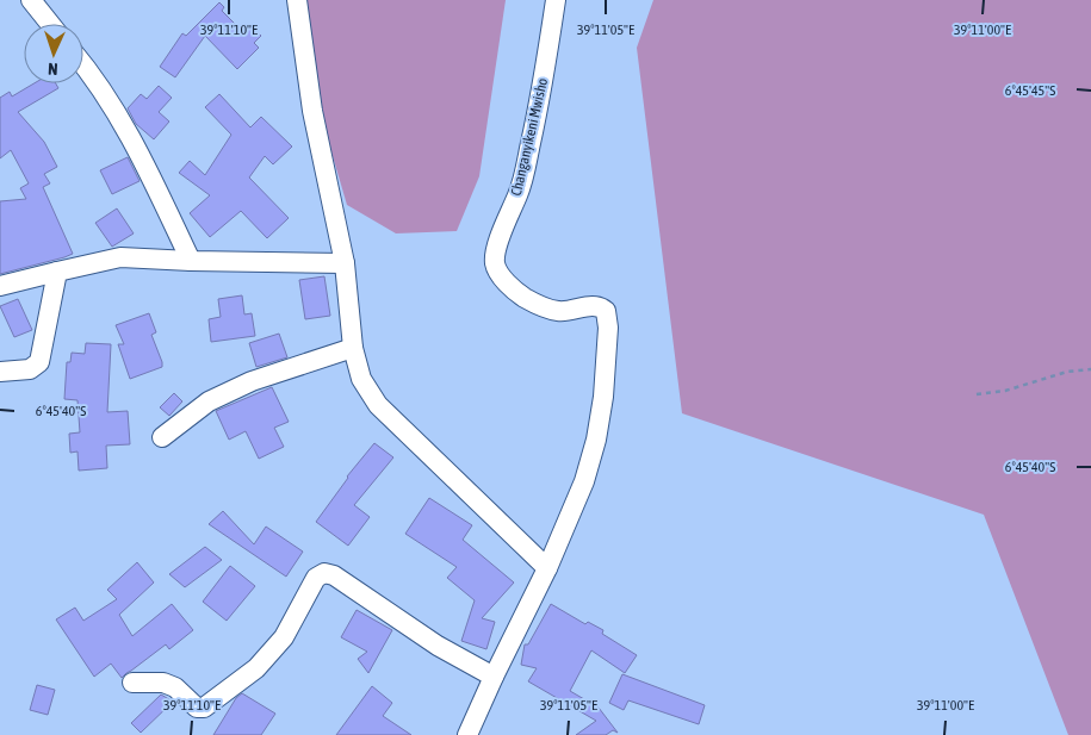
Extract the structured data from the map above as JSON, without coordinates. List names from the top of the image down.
{
  "streets": {
    "street": ["Changanyikeni Mwisho"]
  },
  "north": "bottom",
  "coordinates": [
    "39°11'10\"E",
    "39°11'05\"E",
    "39°11'00\"E",
    "6°45'45\"S",
    "6°45'40\"S"
  ]
}
